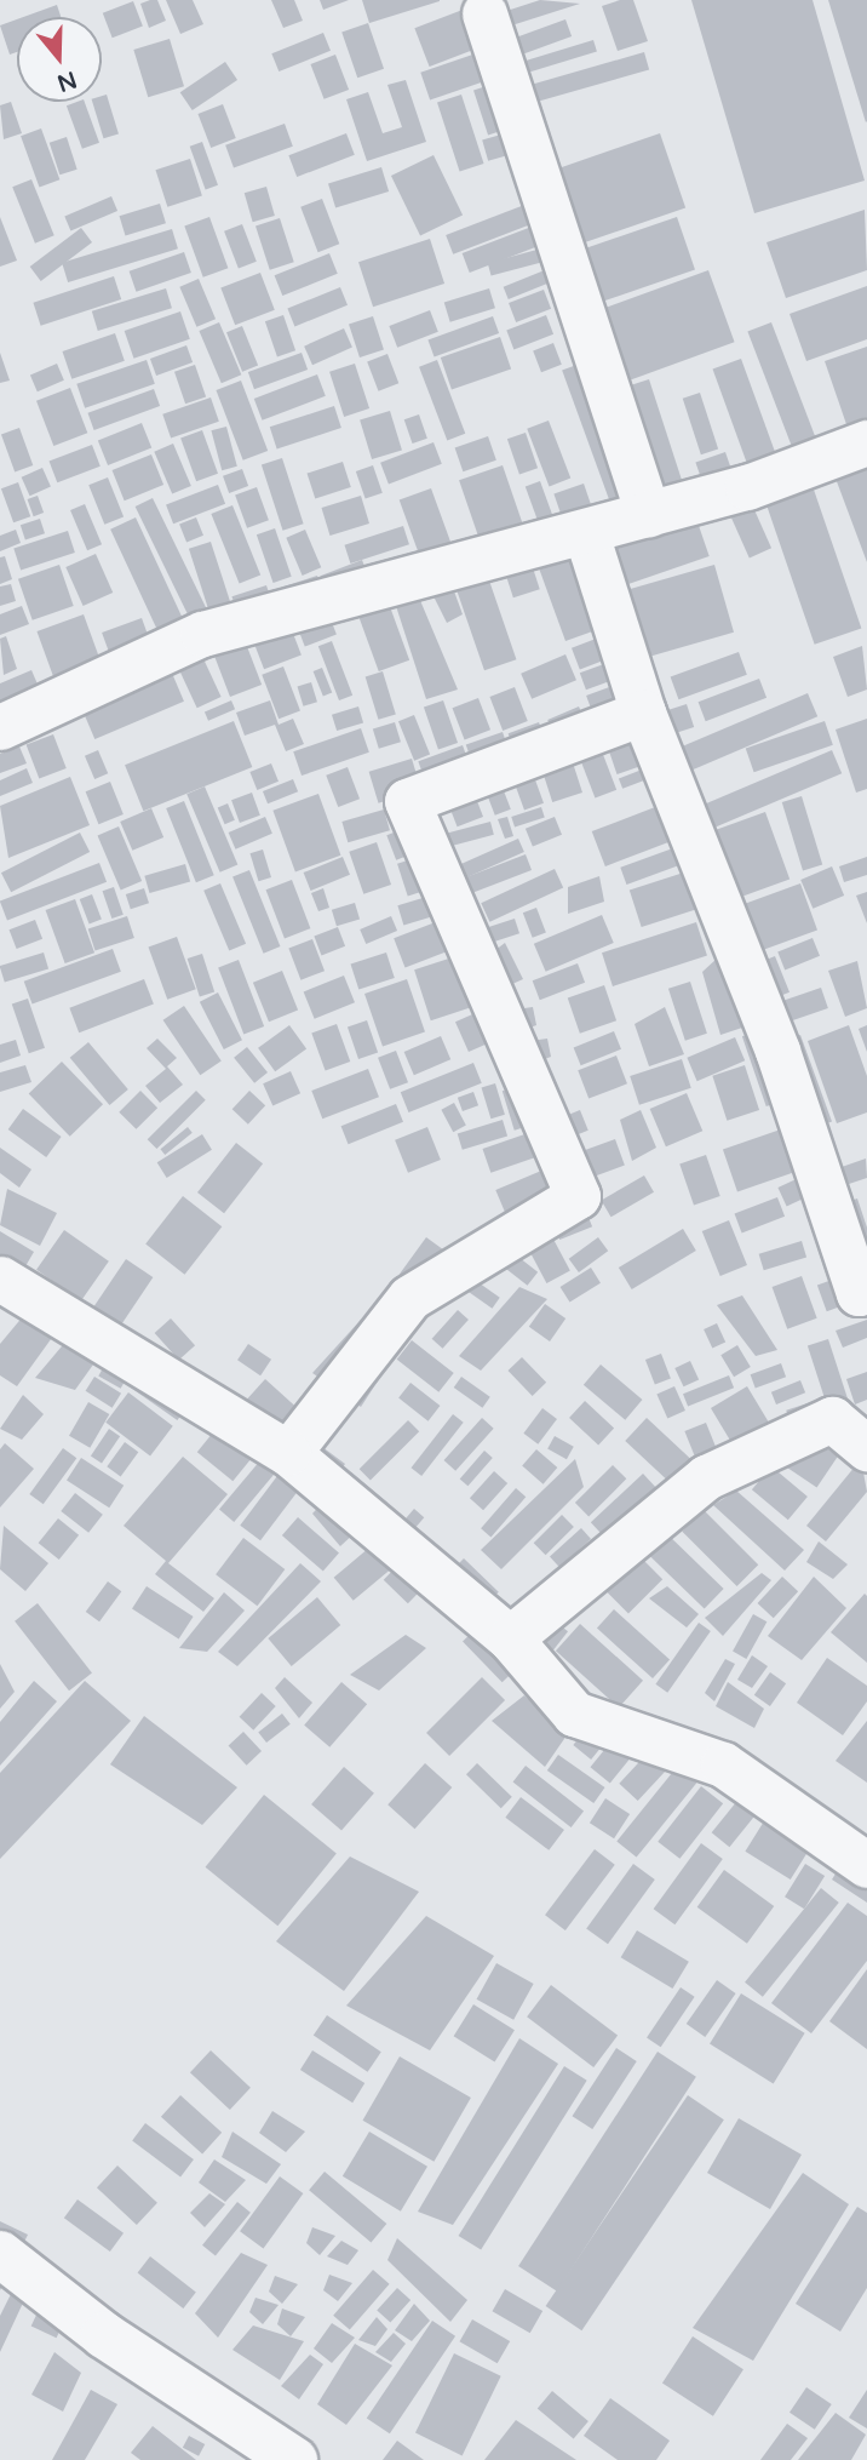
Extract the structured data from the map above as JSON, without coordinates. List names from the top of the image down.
{
  "north": "bottom"
}
